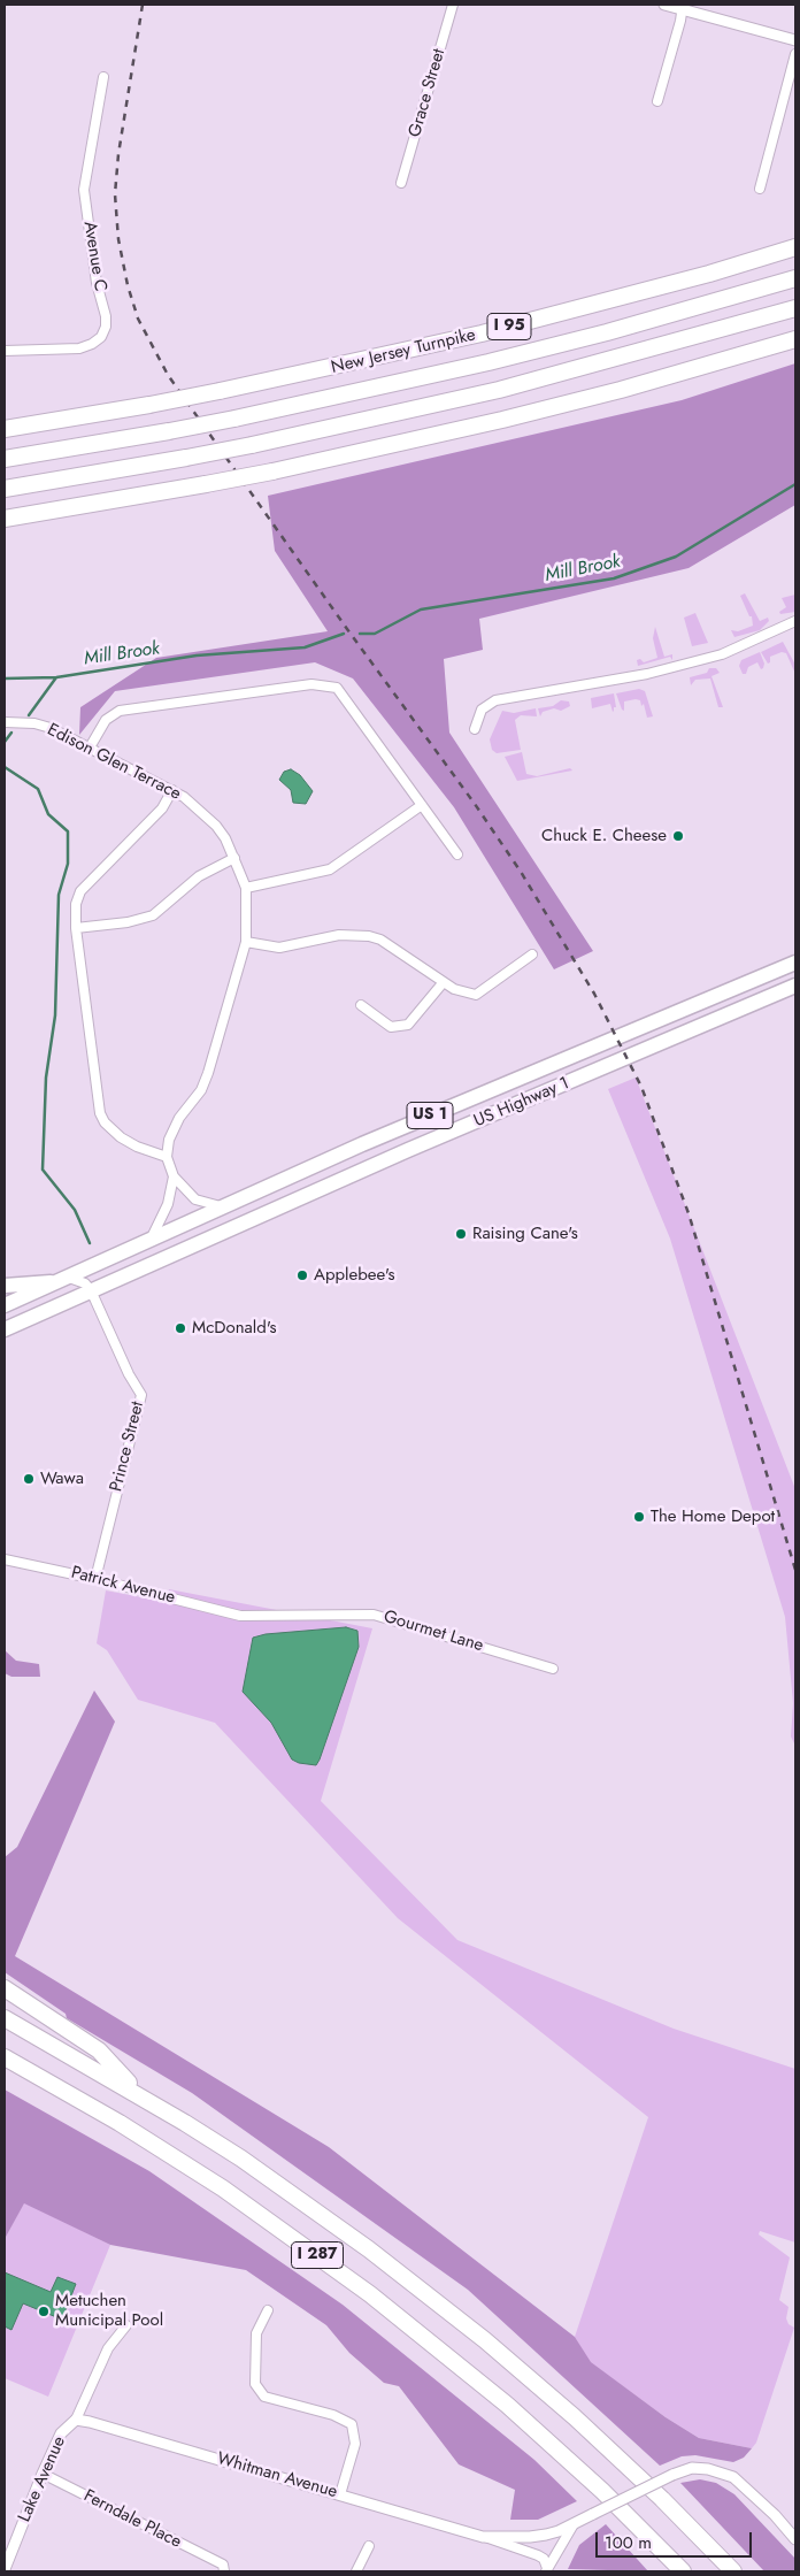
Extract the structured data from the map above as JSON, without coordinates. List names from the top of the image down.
{
  "streets": {
    "highway": [
      "I 95",
      "New Jersey Turnpike",
      "US Highway 1",
      "US 1",
      "I 287"
    ],
    "street": [
      "Grace Street",
      "Avenue C",
      "Edison Glen Terrace",
      "Prince Street",
      "Patrick Avenue",
      "Gourmet Lane",
      "Whitman Avenue",
      "Lake Avenue",
      "Ferndale Place"
    ]
  },
  "crossings": [
    ["US Highway 1", "US 1"],
    ["US Highway 1", "Prince Street"],
    ["US 1", "Prince Street"],
    ["Prince Street", "Patrick Avenue"],
    ["Patrick Avenue", "Gourmet Lane"],
    ["Whitman Avenue", "Lake Avenue"],
    ["Lake Avenue", "Ferndale Place"]
  ],
  "water": ["Mill Brook"],
  "places": [
    "Chuck E. Cheese",
    "Raising Cane's",
    "Applebee's",
    "McDonald's",
    "Wawa",
    "The Home Depot",
    "Metuchen Municipal Pool"
  ],
  "scale_bar": "100 m"
}
